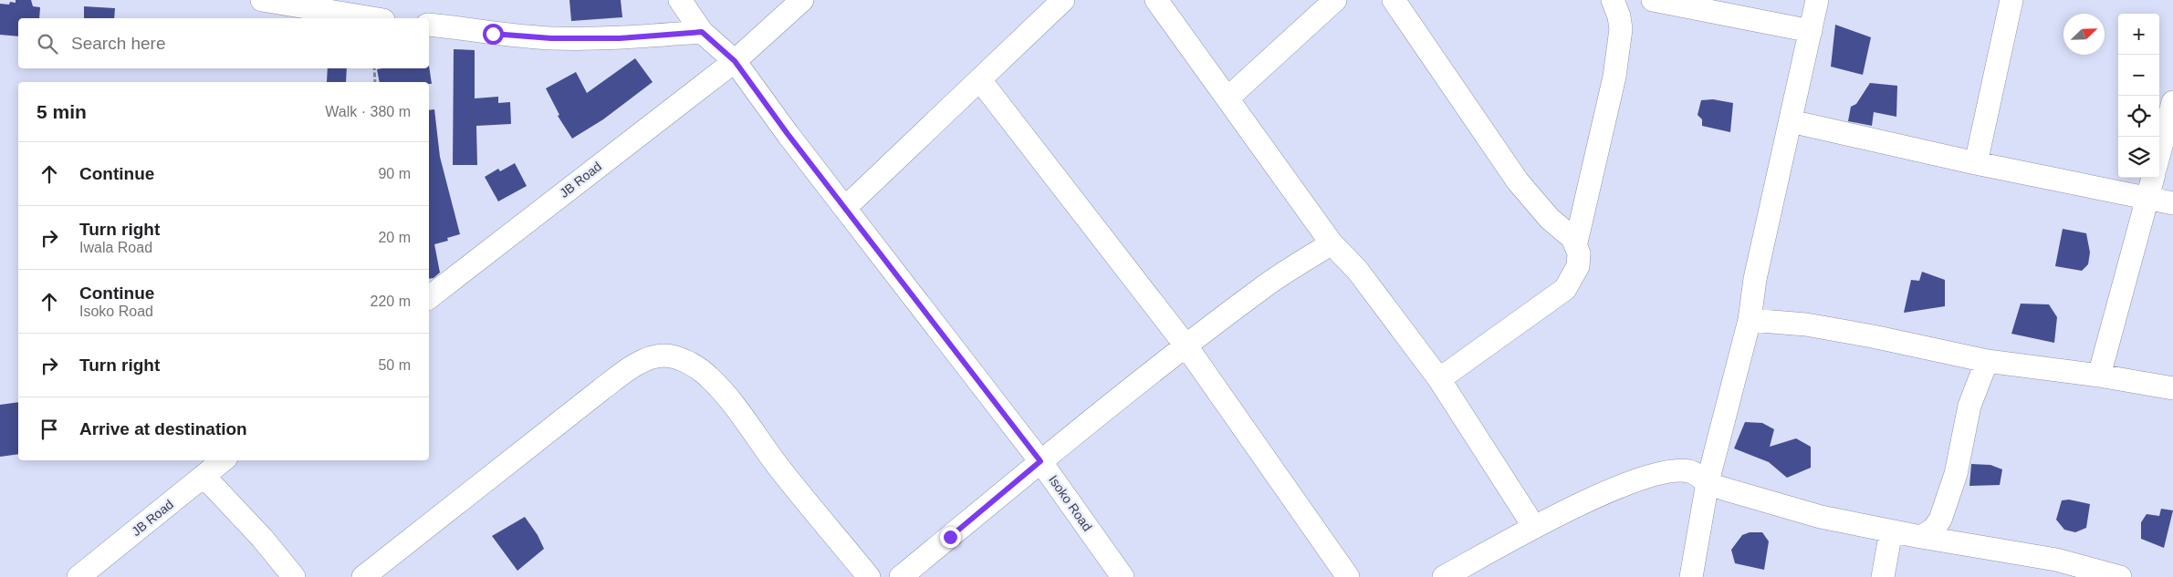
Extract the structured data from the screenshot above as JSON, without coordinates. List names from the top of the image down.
{
  "streets": {
    "street": ["JB Road", "Isoko Road"]
  },
  "crossings": [
    ["JB Road", "Isoko Road"]
  ],
  "north": "top right",
  "page": {
    "map_buttons": ["+", "−"],
    "search": "Search here",
    "heading": ["5 min", "Walk · 380 m"],
    "list": [
      ["Continue", "90 m"],
      ["Turn right", "Iwala Road", "20 m"],
      ["Continue", "Isoko Road", "220 m"],
      ["Turn right", "50 m"],
      "Arrive at destination"
    ]
  }
}
